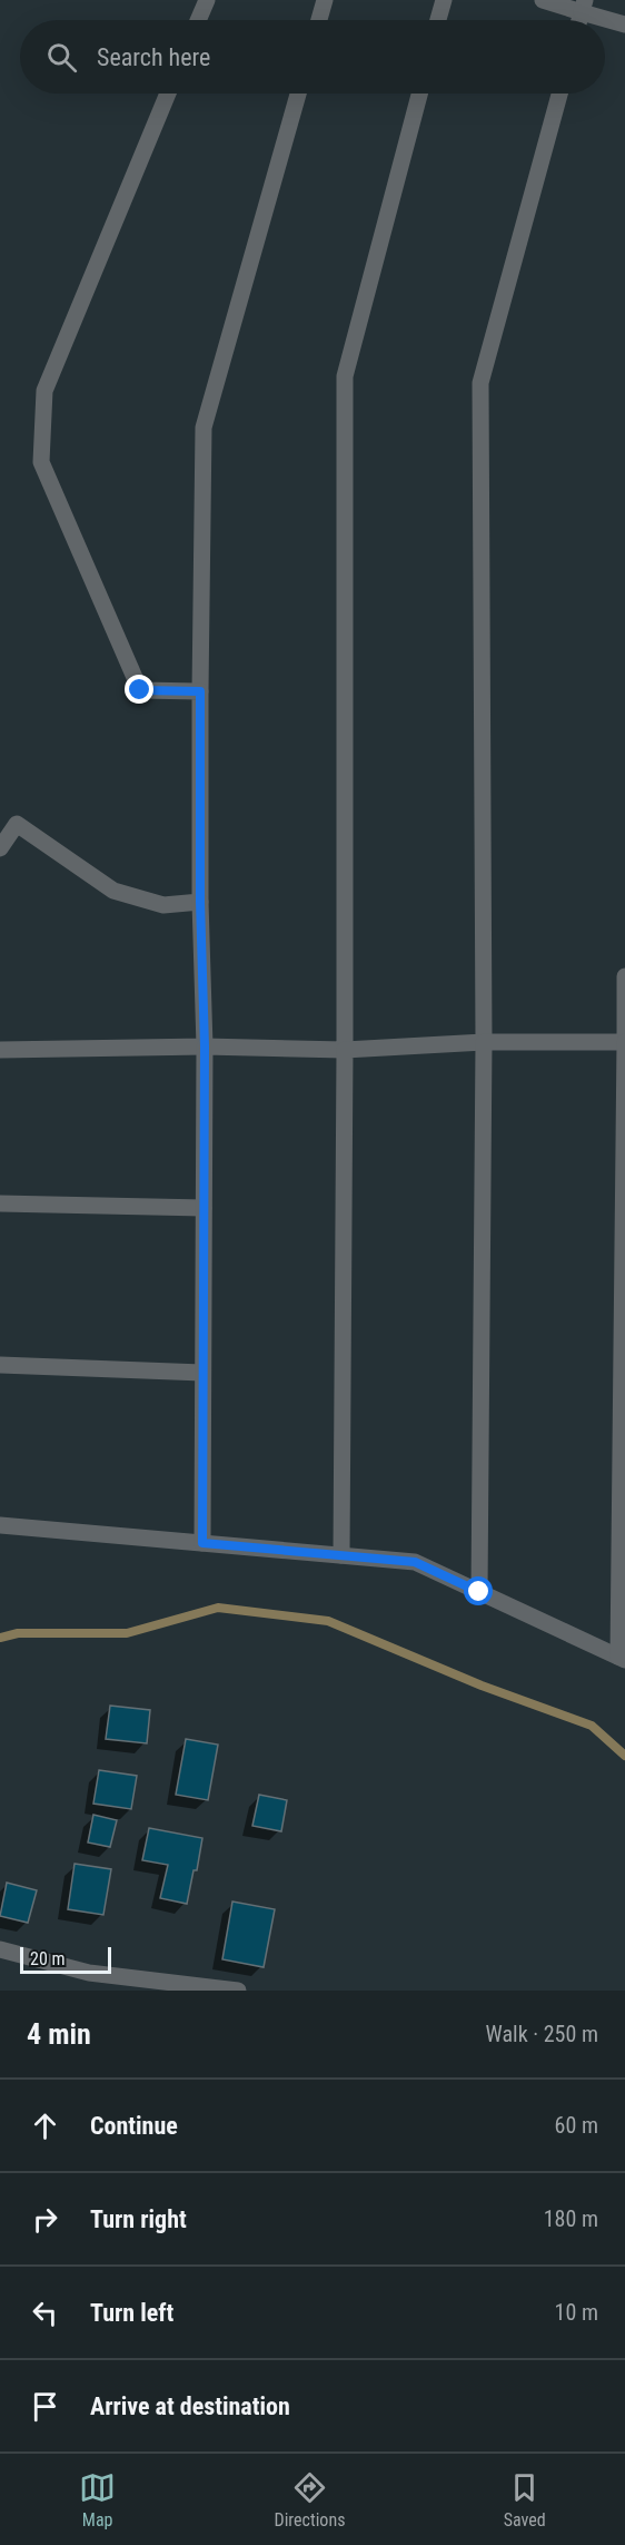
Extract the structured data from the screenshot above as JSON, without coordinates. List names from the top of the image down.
{
  "scale_bar": "20 m",
  "page": {
    "search": "Search here",
    "scale": "20 m",
    "heading": ["4 min", "Walk · 250 m"],
    "list": [
      ["Continue", "60 m"],
      ["Turn right", "180 m"],
      ["Turn left", "10 m"],
      "Arrive at destination"
    ],
    "nav": ["Map", "Directions", "Saved"]
  }
}
